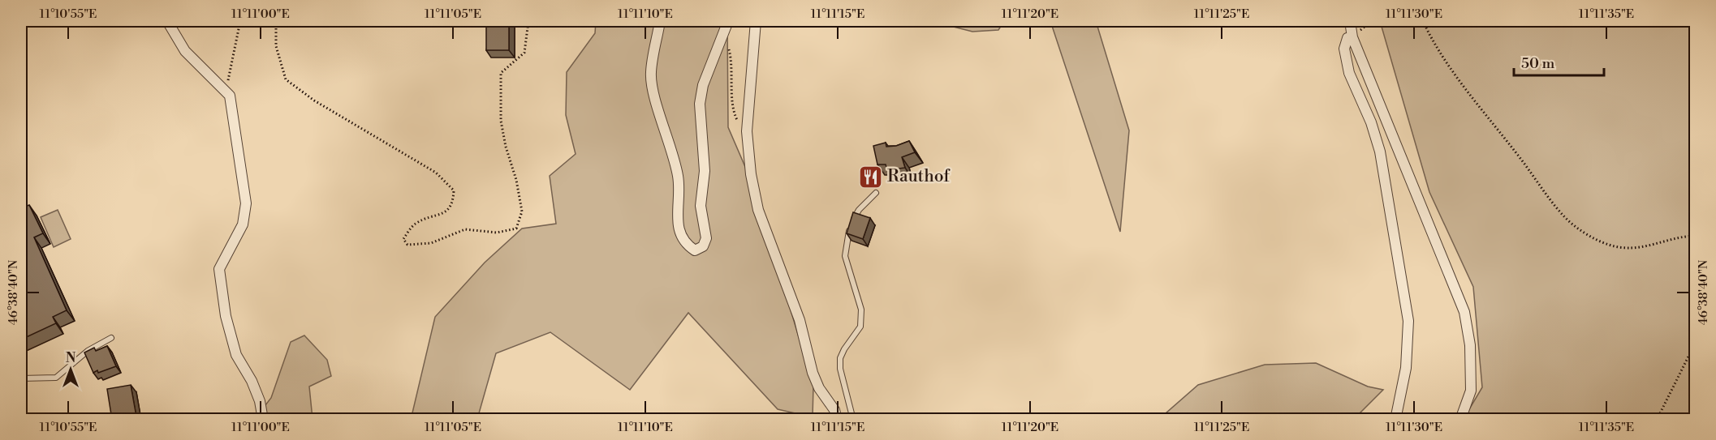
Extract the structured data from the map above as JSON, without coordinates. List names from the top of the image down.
{
  "places": {
    "restaurant": ["Rauthof"]
  },
  "scale_bar": "50 m",
  "north": "top",
  "coordinates": [
    "11°10'55\"E",
    "11°11'00\"E",
    "11°11'05\"E",
    "11°11'10\"E",
    "11°11'15\"E",
    "11°11'20\"E",
    "11°11'25\"E",
    "11°11'30\"E",
    "11°11'35\"E",
    "46°38'40\"N"
  ]
}
